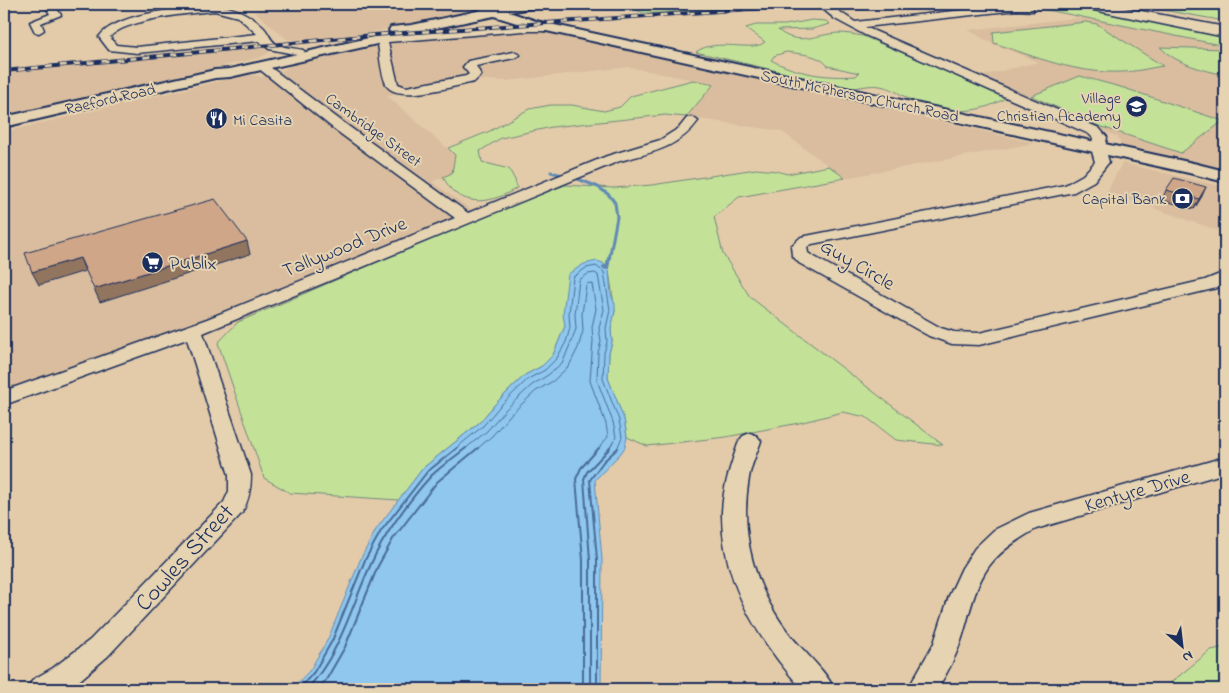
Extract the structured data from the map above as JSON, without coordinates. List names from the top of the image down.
{
  "streets": {
    "main road": ["South McPherson Church Road", "Raeford Road"],
    "street": [
      "Cambridge Street",
      "Tallywood Drive",
      "Guy Circle",
      "Kentyre Drive",
      "Cowles Street"
    ]
  },
  "crossings": [
    ["South McPherson Church Road", "Raeford Road"],
    ["South McPherson Church Road", "Guy Circle"],
    ["Raeford Road", "Cambridge Street"],
    ["Cambridge Street", "Tallywood Drive"],
    ["Tallywood Drive", "Cowles Street"]
  ],
  "places": {
    "school or university": ["Village Christian Academy"],
    "restaurant": ["Mi Casita"],
    "bank": ["Capital Bank"],
    "supermarket": ["Publix"]
  },
  "north": "bottom right"
}
